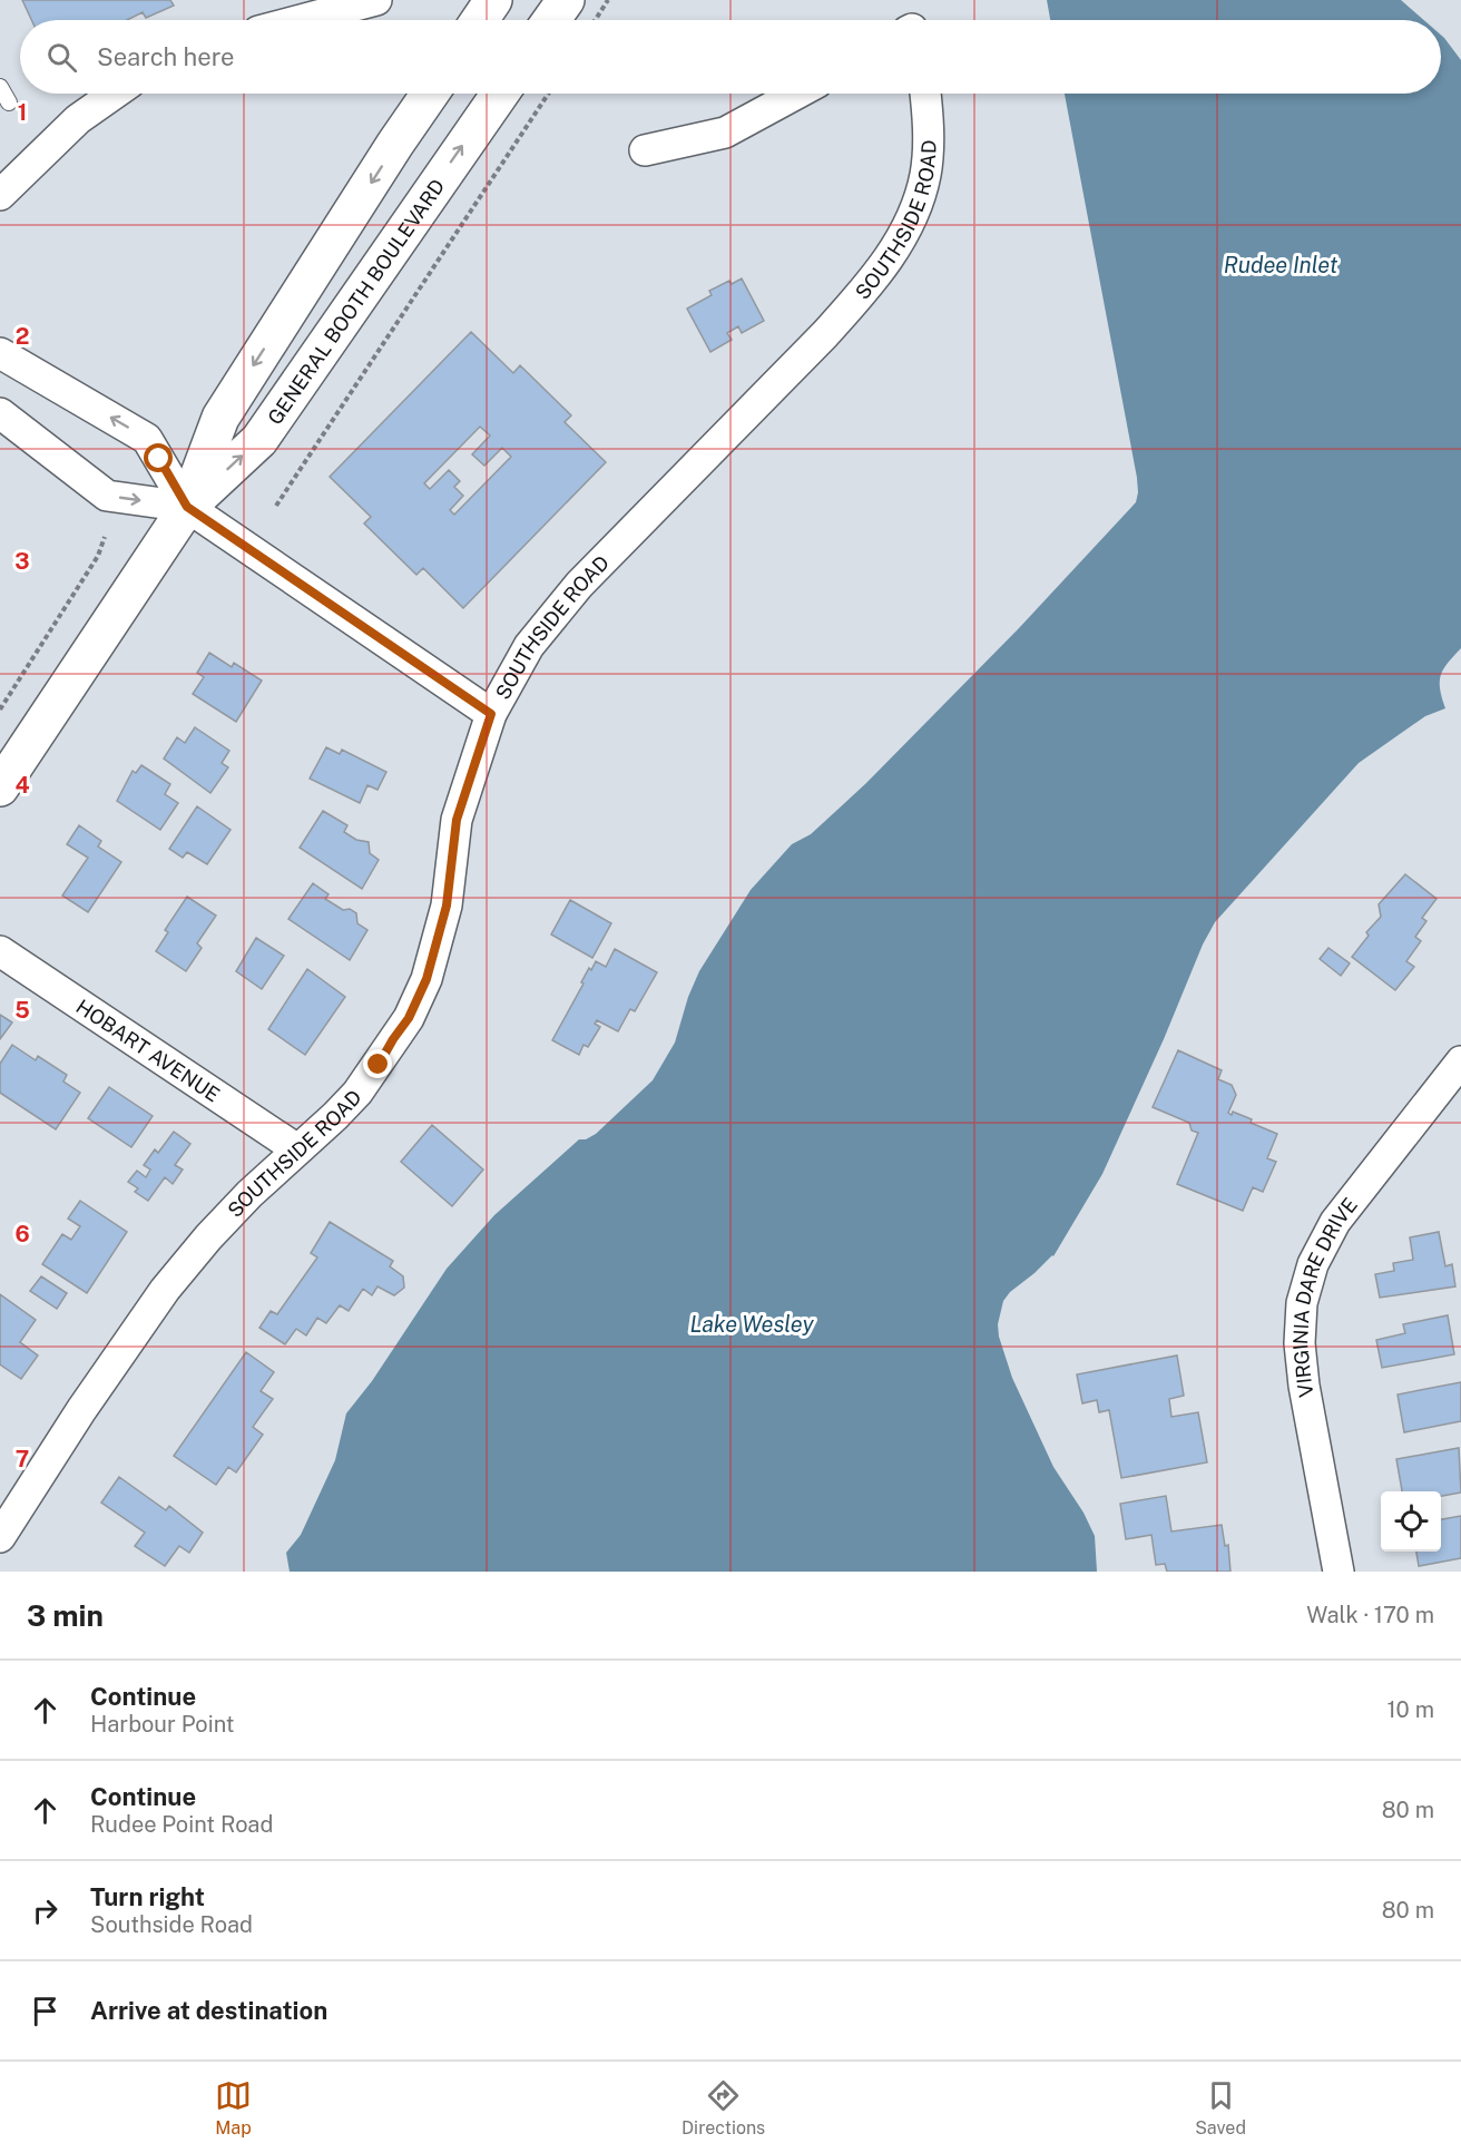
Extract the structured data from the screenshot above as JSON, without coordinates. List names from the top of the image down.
{
  "streets": {
    "highway": ["GENERAL BOOTH BOULEVARD"],
    "street": ["SOUTHSIDE ROAD", "HOBART AVENUE", "VIRGINIA DARE DRIVE"]
  },
  "crossings": [
    ["SOUTHSIDE ROAD", "HOBART AVENUE"]
  ],
  "water": ["Rudee Inlet", "Lake Wesley"],
  "page": {
    "search": "Search here",
    "heading": ["3 min", "Walk · 170 m"],
    "list": [
      ["Continue", "Harbour Point", "10 m"],
      ["Continue", "Rudee Point Road", "80 m"],
      ["Turn right", "Southside Road", "80 m"],
      "Arrive at destination"
    ],
    "nav": ["Map", "Directions", "Saved"]
  },
  "grid": {
    "rows": [
      "1",
      "2",
      "3",
      "4",
      "5",
      "6",
      "7"
    ]
  }
}
